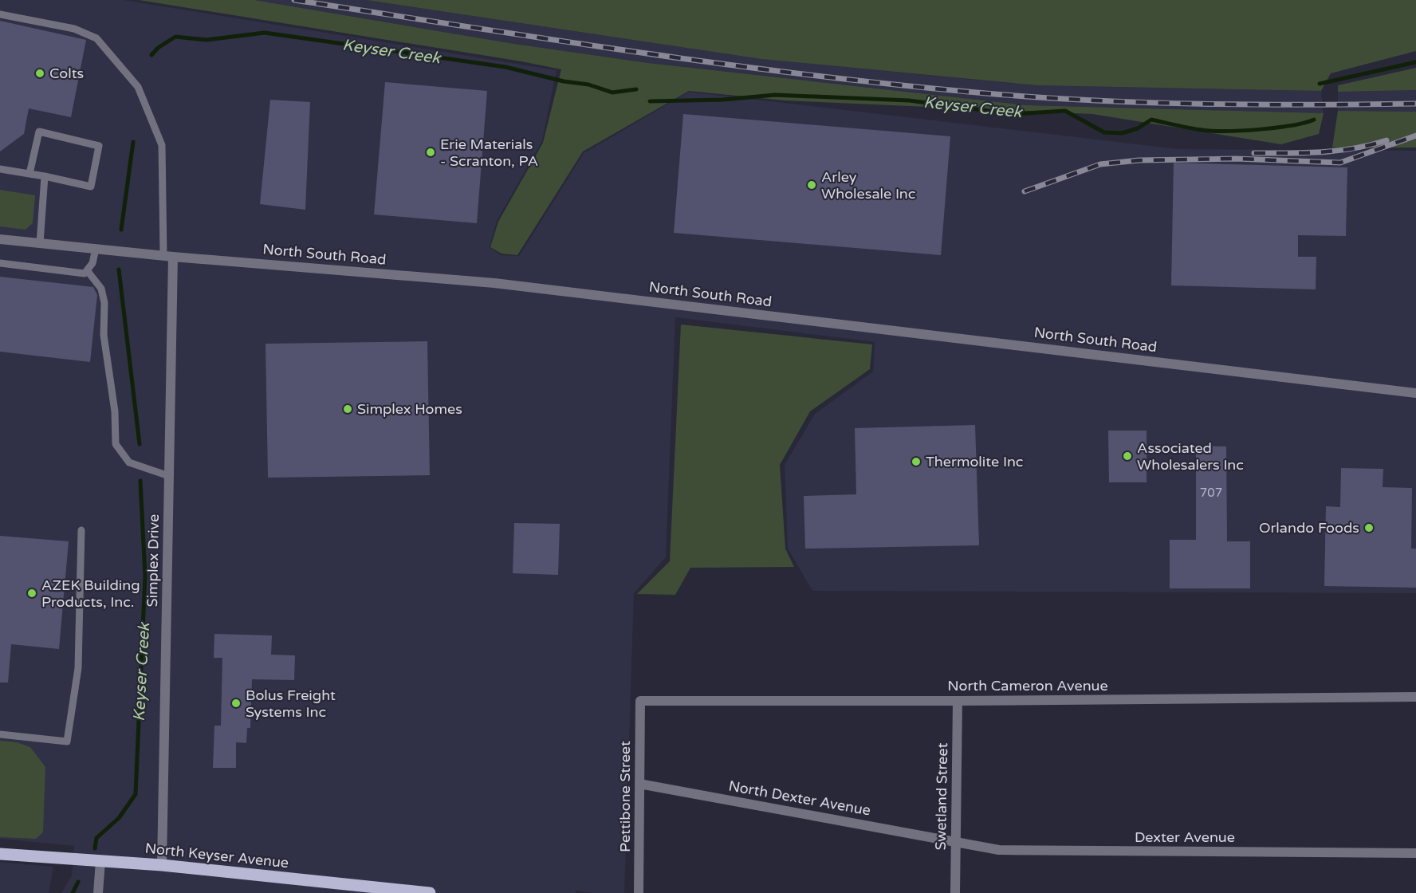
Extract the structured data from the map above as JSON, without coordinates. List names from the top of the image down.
{
  "streets": {
    "main road": ["North Keyser Avenue"],
    "street": [
      "North South Road",
      "Simplex Drive",
      "North Cameron Avenue",
      "Pettibone Street",
      "Swetland Street",
      "North Dexter Avenue",
      "Dexter Avenue"
    ]
  },
  "crossings": [
    ["North South Road", "Simplex Drive"],
    ["Simplex Drive", "North Keyser Avenue"],
    ["North Cameron Avenue", "Pettibone Street"],
    ["North Cameron Avenue", "Swetland Street"],
    ["Pettibone Street", "North Dexter Avenue"],
    ["Swetland Street", "North Dexter Avenue"],
    ["Swetland Street", "Dexter Avenue"],
    ["North Dexter Avenue", "Dexter Avenue"]
  ],
  "water": ["Keyser Creek"],
  "places": [
    "Colts",
    "Erie Materials - Scranton, PA",
    "Arley Wholesale Inc",
    "Simplex Homes",
    "Associated Wholesalers Inc",
    "Thermolite Inc",
    "Orlando Foods",
    "AZEK Building Products, Inc.",
    "Bolus Freight Systems Inc"
  ],
  "house_numbers": ["707"]
}
